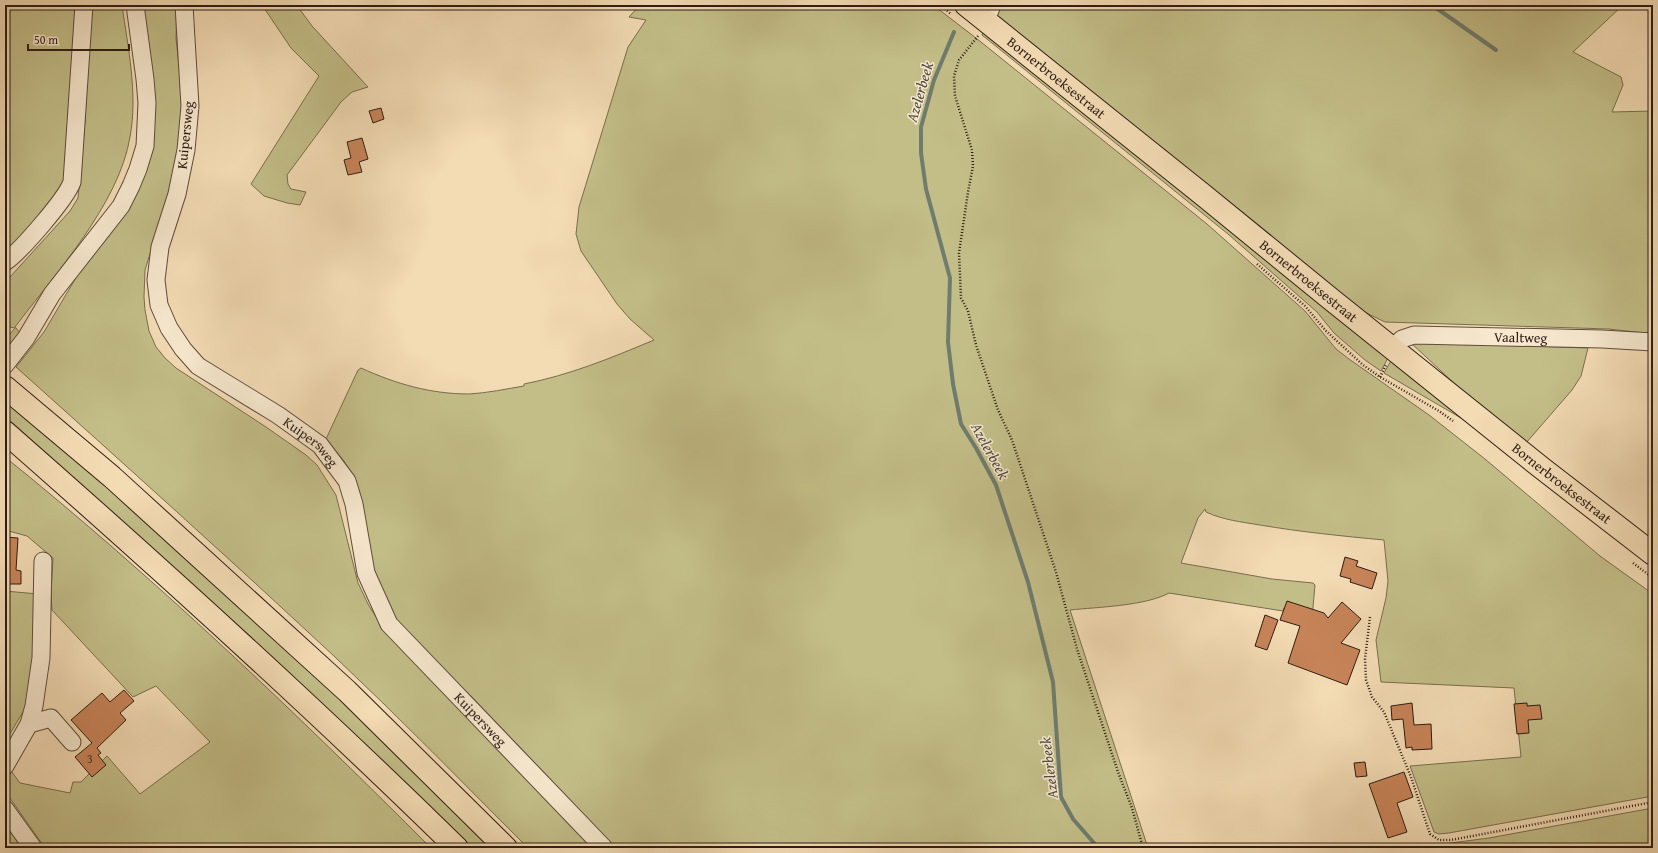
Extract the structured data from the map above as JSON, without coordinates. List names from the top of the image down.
{
  "streets": {
    "main road": ["Bornerbroeksestraat"],
    "street": ["Kuipersweg", "Vaaltweg"]
  },
  "crossings": [
    ["Bornerbroeksestraat", "Vaaltweg"]
  ],
  "water": ["Azelerbeek"],
  "house_numbers": ["3"],
  "scale_bar": "50 m"
}
